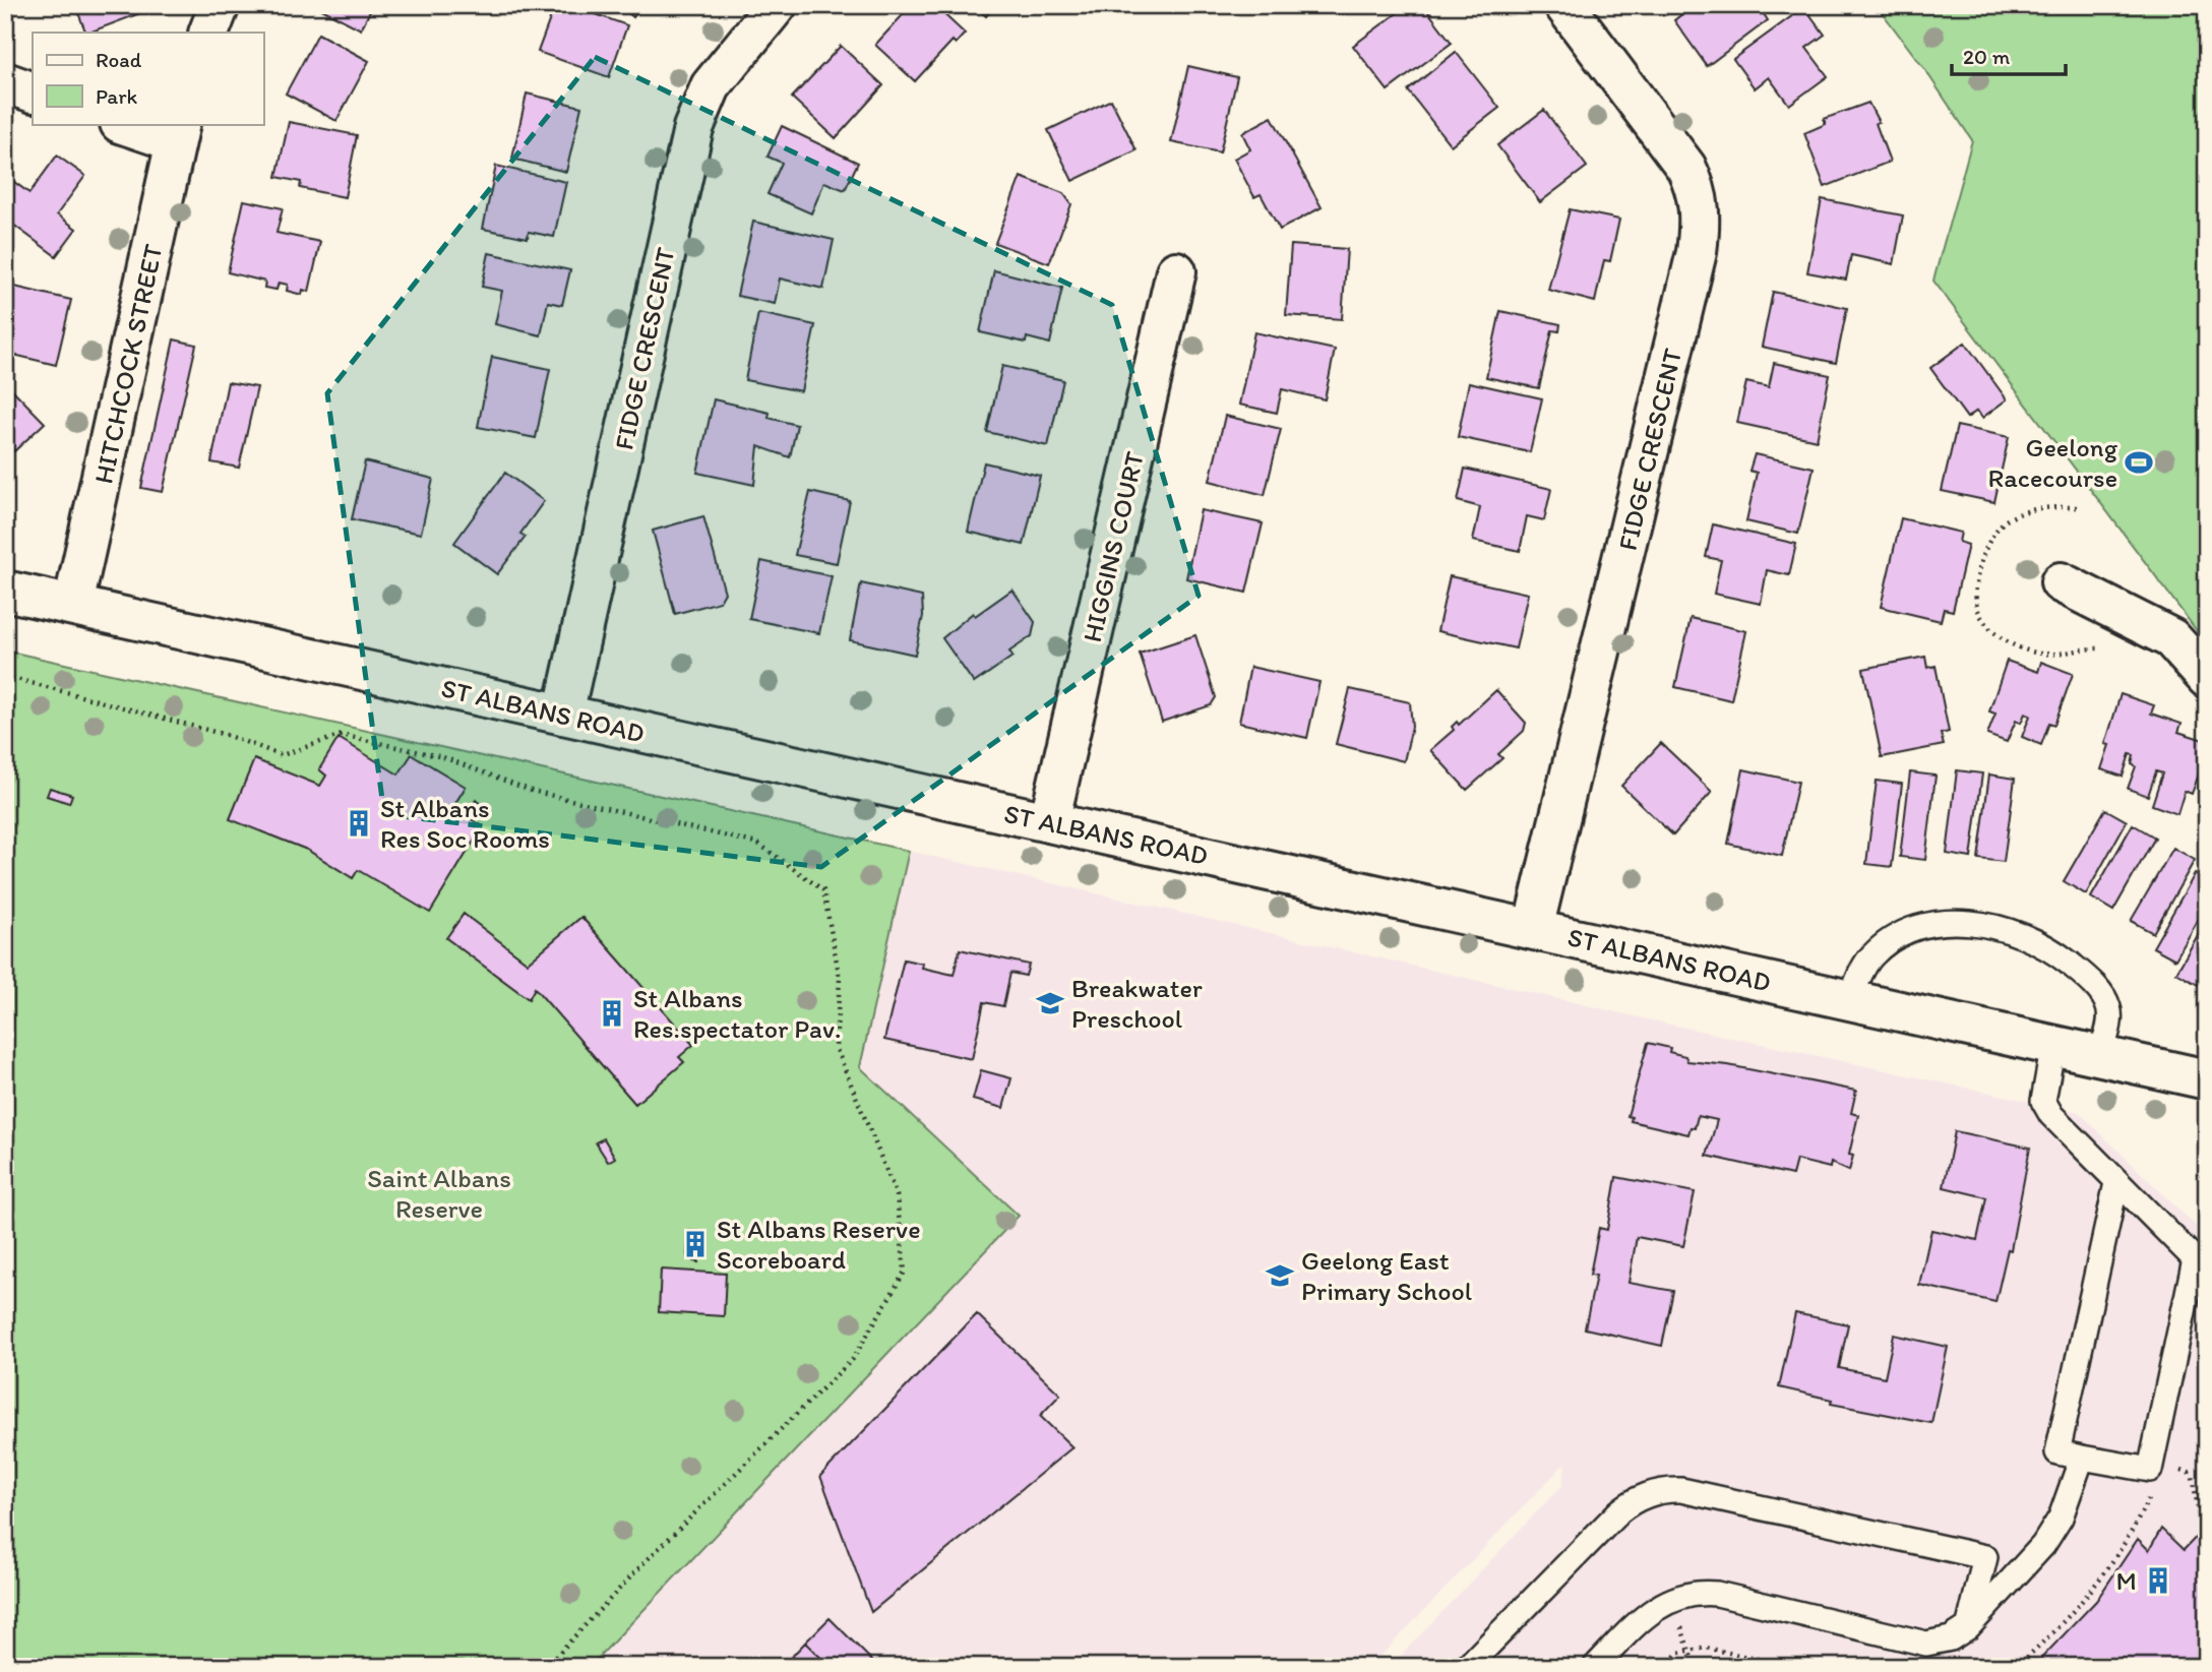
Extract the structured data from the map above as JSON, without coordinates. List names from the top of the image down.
{
  "streets": {
    "street": [
      "FIDGE CRESCENT",
      "HITCHCOCK STREET",
      "HIGGINS COURT",
      "ST ALBANS ROAD"
    ]
  },
  "crossings": [
    ["FIDGE CRESCENT", "ST ALBANS ROAD"],
    ["HITCHCOCK STREET", "ST ALBANS ROAD"],
    ["HIGGINS COURT", "ST ALBANS ROAD"]
  ],
  "parks": ["Saint Albans Reserve"],
  "places": {
    "sports": ["Geelong Racecourse"],
    "building": [
      "St Albans Res Soc Rooms",
      "St Albans Res.spectator Pav.",
      "St Albans Reserve Scoreboard",
      "M"
    ],
    "school or university": ["Breakwater Preschool", "Geelong East Primary School"]
  },
  "legend": ["Road", "Park"],
  "scale_bar": "20 m"
}
